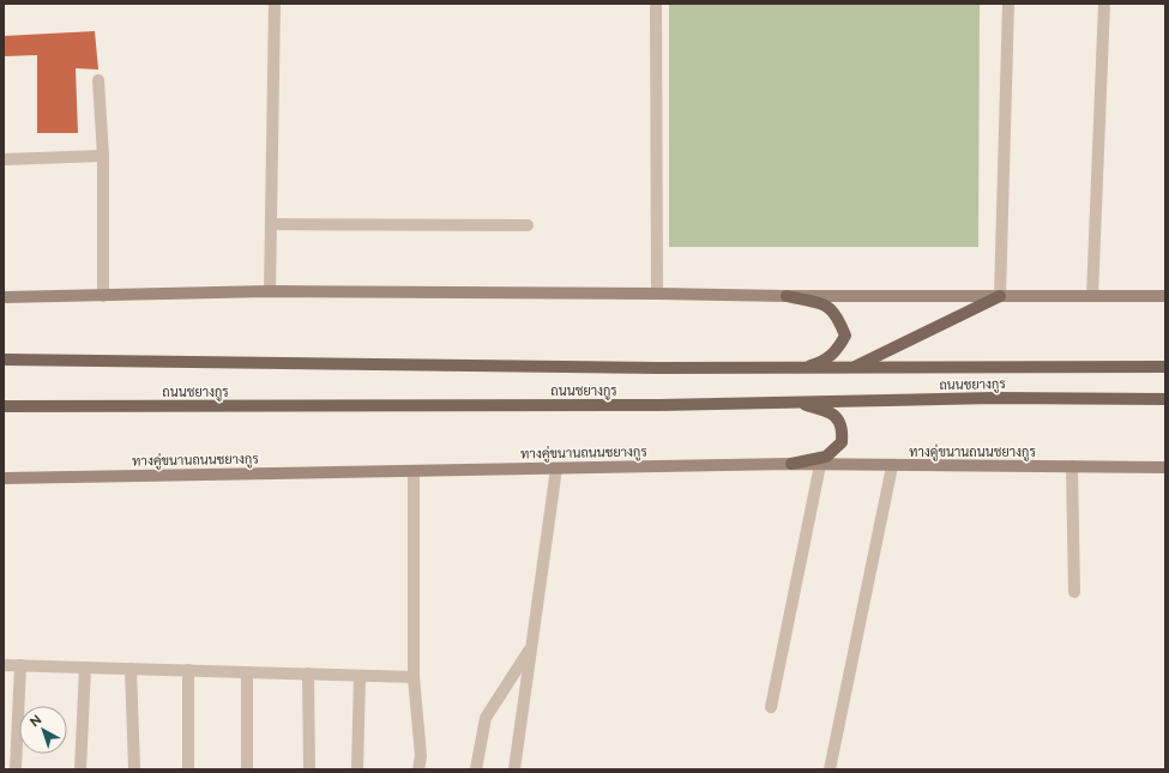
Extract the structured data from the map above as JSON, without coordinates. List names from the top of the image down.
{
  "streets": {
    "main road": ["ถนนชยางกูร", "ทางคู่ขนานถนนชยางกูร"]
  },
  "north": "top left"
}
